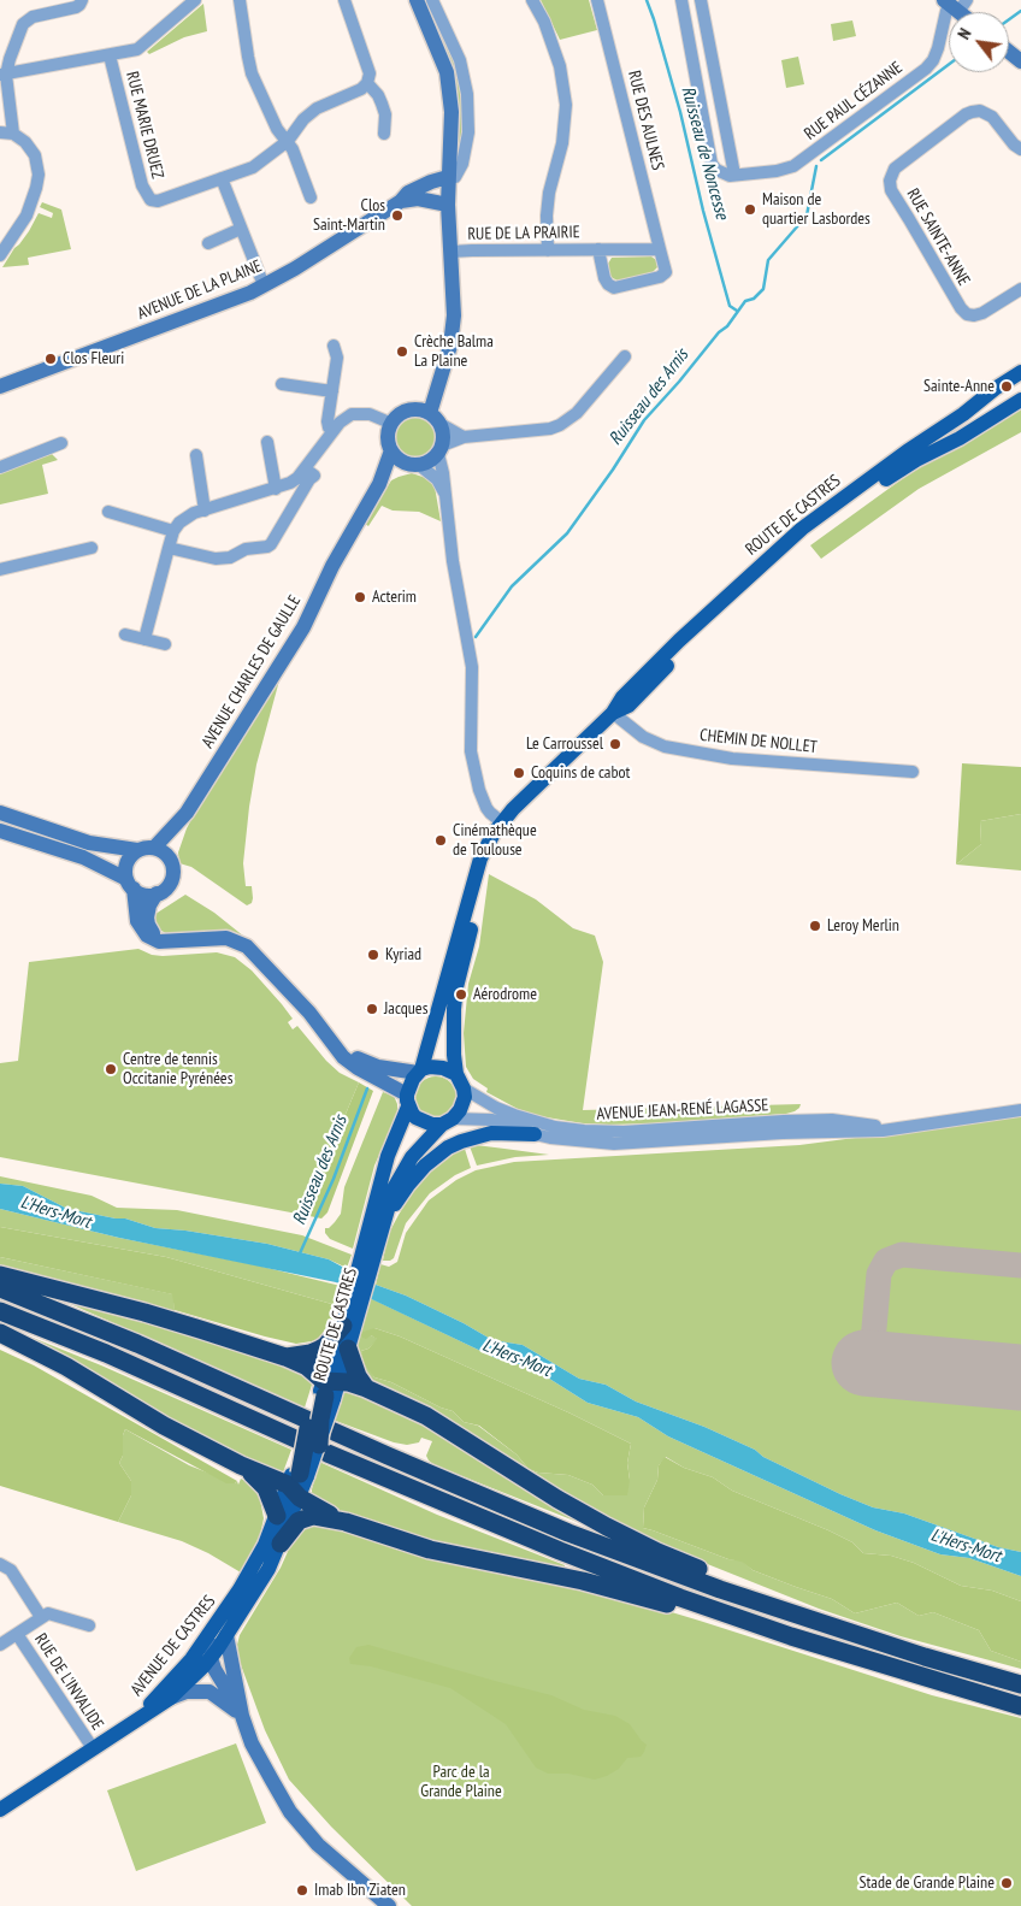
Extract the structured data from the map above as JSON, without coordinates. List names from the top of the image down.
{
  "streets": {
    "main road": ["ROUTE DE CASTRES", "AVENUE DE CASTRES"],
    "street": [
      "RUE PAUL CÉZANNE",
      "RUE DES AULNES",
      "RUE MARIE DRUEZ",
      "RUE DE LA PRAIRIE",
      "RUE SAINTE-ANNE",
      "AVENUE DE LA PLAINE",
      "AVENUE CHARLES DE GAULLE",
      "CHEMIN DE NOLLET",
      "AVENUE JEAN-RENÉ LAGASSE",
      "RUE DE L'INVALIDE"
    ]
  },
  "crossings": [
    ["RUE DES AULNES", "RUE DE LA PRAIRIE"],
    ["ROUTE DE CASTRES", "CHEMIN DE NOLLET"],
    ["ROUTE DE CASTRES", "AVENUE JEAN-RENÉ LAGASSE"],
    ["AVENUE DE CASTRES", "RUE DE L'INVALIDE"]
  ],
  "water": ["Ruisseau de Noncesse", "Ruisseau des Arnis", "L'Hers-Mort"],
  "parks": ["Parc de la Grande Plaine"],
  "places": [
    "Maison de quartier Lasbordes",
    "Clos Saint-Martin",
    "Crèche Balma La Plaine",
    "Clos Fleuri",
    "Sainte-Anne",
    "Acterim",
    "Le Carroussel",
    "Coquins de cabot",
    "Cinémathèque de Toulouse",
    "Leroy Merlin",
    "Kyriad",
    "Aérodrome",
    "Jacques",
    "Centre de tennis Occitanie Pyrénées",
    "Stade de Grande Plaine",
    "Imab Ibn Ziaten"
  ],
  "north": "top left"
}
